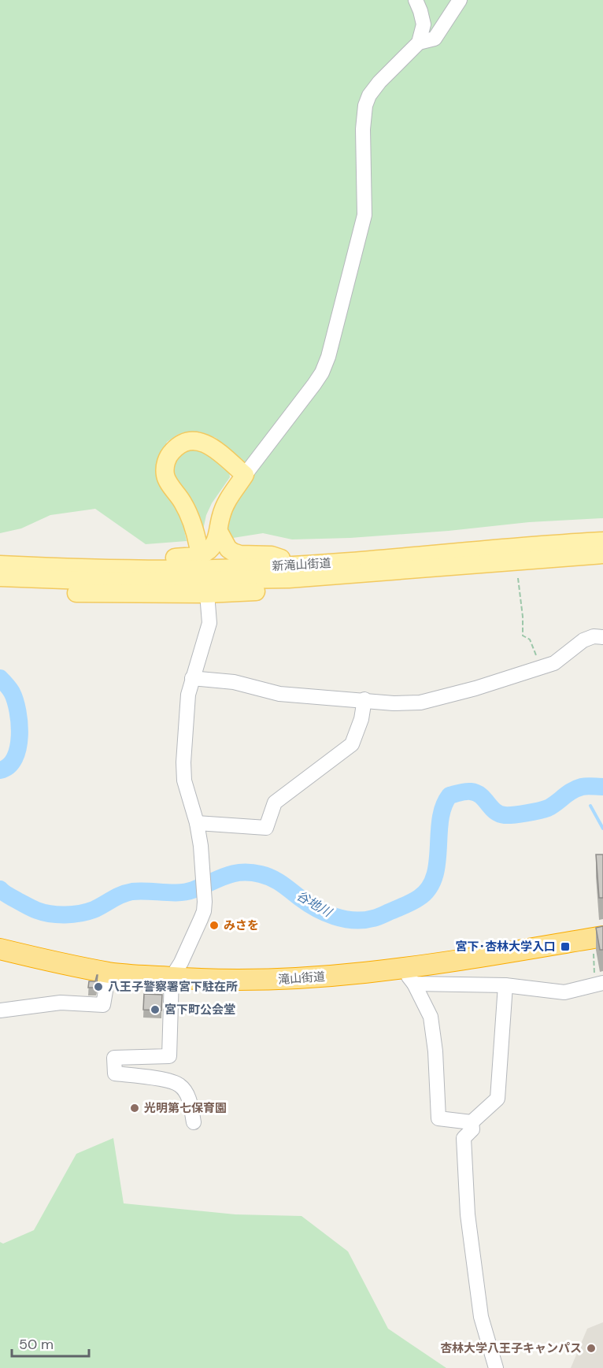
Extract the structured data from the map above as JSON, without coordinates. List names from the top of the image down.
{
  "streets": {
    "highway": ["滝山街道"],
    "main road": ["新滝山街道"]
  },
  "water": ["谷地川"],
  "places": {
    "other": [
      "みさを",
      "八王子警察署宮下駐在所",
      "宮下町公会堂",
      "光明第七保育園",
      "杏林大学八王子キャンパス"
    ],
    "transit": ["宮下･杏林大学入口"]
  },
  "scale_bar": "50 m"
}
